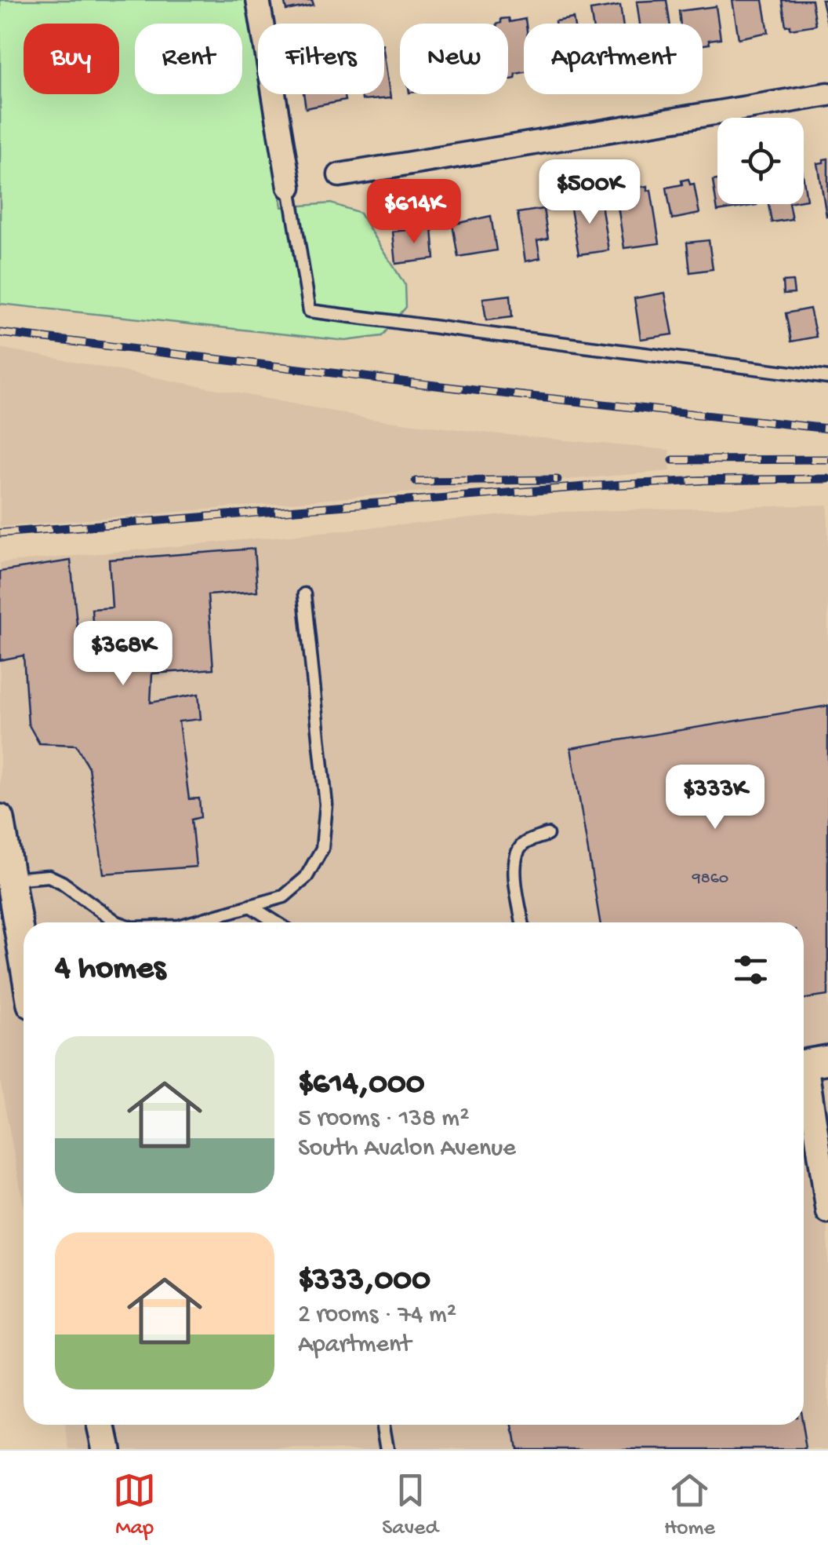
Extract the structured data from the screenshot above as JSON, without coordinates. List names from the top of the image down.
{
  "house_numbers": ["9860"],
  "page": {
    "chip": [
      "Buy",
      "Rent",
      "Filters",
      "New",
      "Apartment"
    ],
    "price": [
      "$500K",
      "$614K",
      "$368K",
      "$333K"
    ],
    "heading": "4 homes",
    "list": [
      {
        "name": "$614,000",
        "note": "5 rooms · 138 m² · South Avalon Avenue"
      },
      {
        "name": "$333,000",
        "note": "2 rooms · 74 m² · Apartment"
      }
    ],
    "tabs": ["Map", "Saved", "Home"]
  }
}
